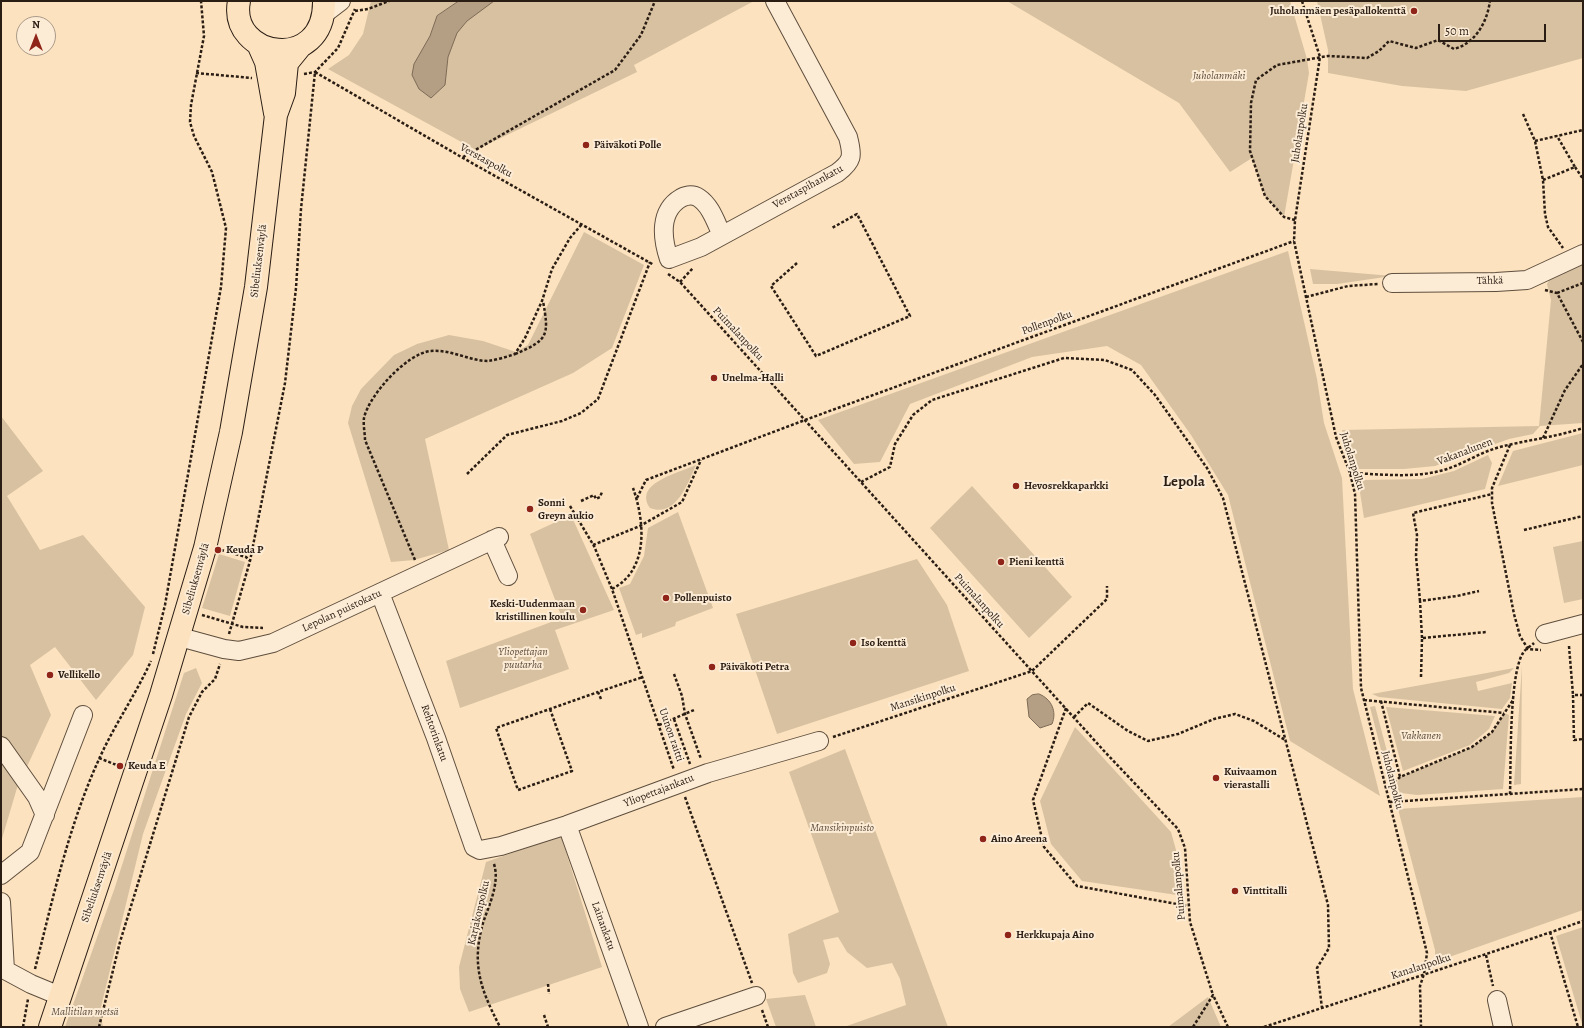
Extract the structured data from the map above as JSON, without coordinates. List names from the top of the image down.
{
  "streets": {
    "main road": ["Sibeliuksenväylä"],
    "street": [
      "Verstaspihankatu",
      "Tähkä",
      "Lepolan puistokatu",
      "Rehtorinkatu",
      "Yliopettajankatu",
      "Lainankatu"
    ],
    "path": [
      "Juholanpolku",
      "Verstaspolku",
      "Pollenpolku",
      "Puimalanpolku",
      "Vakanalunen",
      "Mansikinpolku",
      "Uunon raitti",
      "Karjakonpolku",
      "Kanalanpolku"
    ]
  },
  "crossings": [
    ["Juholanpolku", "Pollenpolku"],
    ["Juholanpolku", "Vakanalunen"],
    ["Juholanpolku", "Kanalanpolku"],
    ["Verstaspolku", "Puimalanpolku"],
    ["Verstaspihankatu", "Puimalanpolku"],
    ["Sibeliuksenväylä", "Lepolan puistokatu"],
    ["Pollenpolku", "Puimalanpolku"],
    ["Puimalanpolku", "Mansikinpolku"],
    ["Lepolan puistokatu", "Rehtorinkatu"],
    ["Mansikinpolku", "Yliopettajankatu"],
    ["Rehtorinkatu", "Yliopettajankatu"],
    ["Rehtorinkatu", "Karjakonpolku"],
    ["Uunon raitti", "Yliopettajankatu"],
    ["Yliopettajankatu", "Karjakonpolku"],
    ["Yliopettajankatu", "Lainankatu"]
  ],
  "districts": ["Lepola"],
  "parks": [
    "Juholanmäki",
    "Yliopettajan puutarha",
    "Vakkanen",
    "Mansikinpuisto",
    "Mallitilan metsä"
  ],
  "places": [
    "Juholanmäen pesäpallokenttä",
    "Päiväkoti Polle",
    "Unelma-Halli",
    "Hevosrekkaparkki",
    "Sonni Greyn aukio",
    "Keuda P",
    "Pieni kenttä",
    "Pollenpuisto",
    "Keski-Uudenmaan kristillinen koulu",
    "Iso kenttä",
    "Päiväkoti Petra",
    "Vellikello",
    "Keuda E",
    "Kuivaamon vierastalli",
    "Aino Areena",
    "Vinttitalli",
    "Herkkupaja Aino"
  ],
  "scale_bar": "50 m",
  "north": "top"
}
